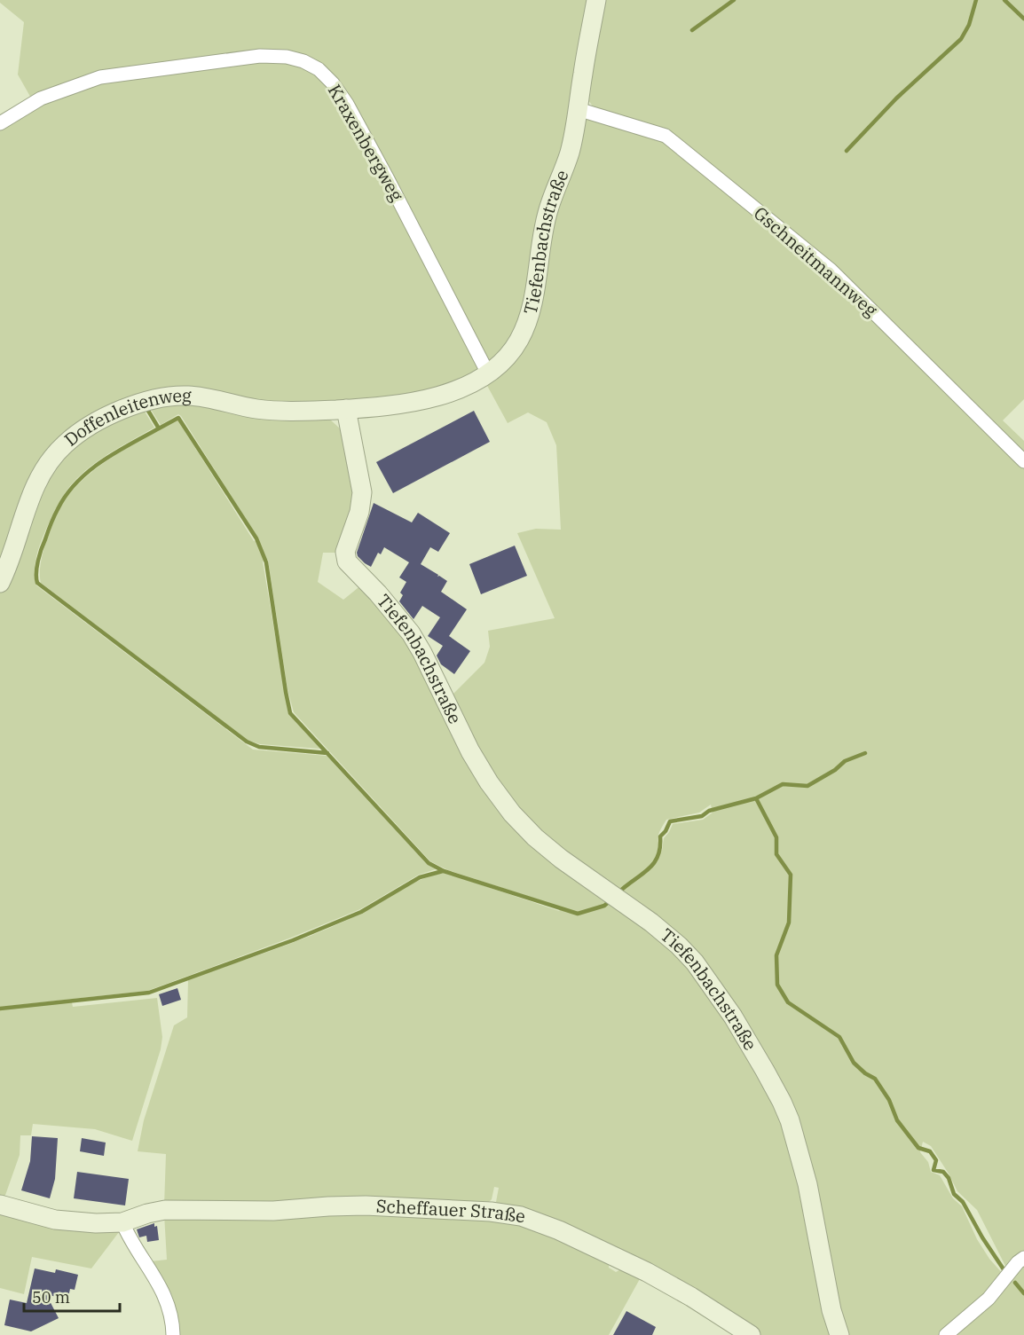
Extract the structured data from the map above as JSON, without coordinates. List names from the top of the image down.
{
  "streets": {
    "street": [
      "Kraxenbergweg",
      "Tiefenbachstraße",
      "Gschneitmannweg",
      "Doffenleitenweg",
      "Scheffauer Straße"
    ]
  },
  "crossings": [
    ["Kraxenbergweg", "Tiefenbachstraße"],
    ["Tiefenbachstraße", "Gschneitmannweg"],
    ["Tiefenbachstraße", "Doffenleitenweg"]
  ],
  "scale_bar": "50 m"
}
